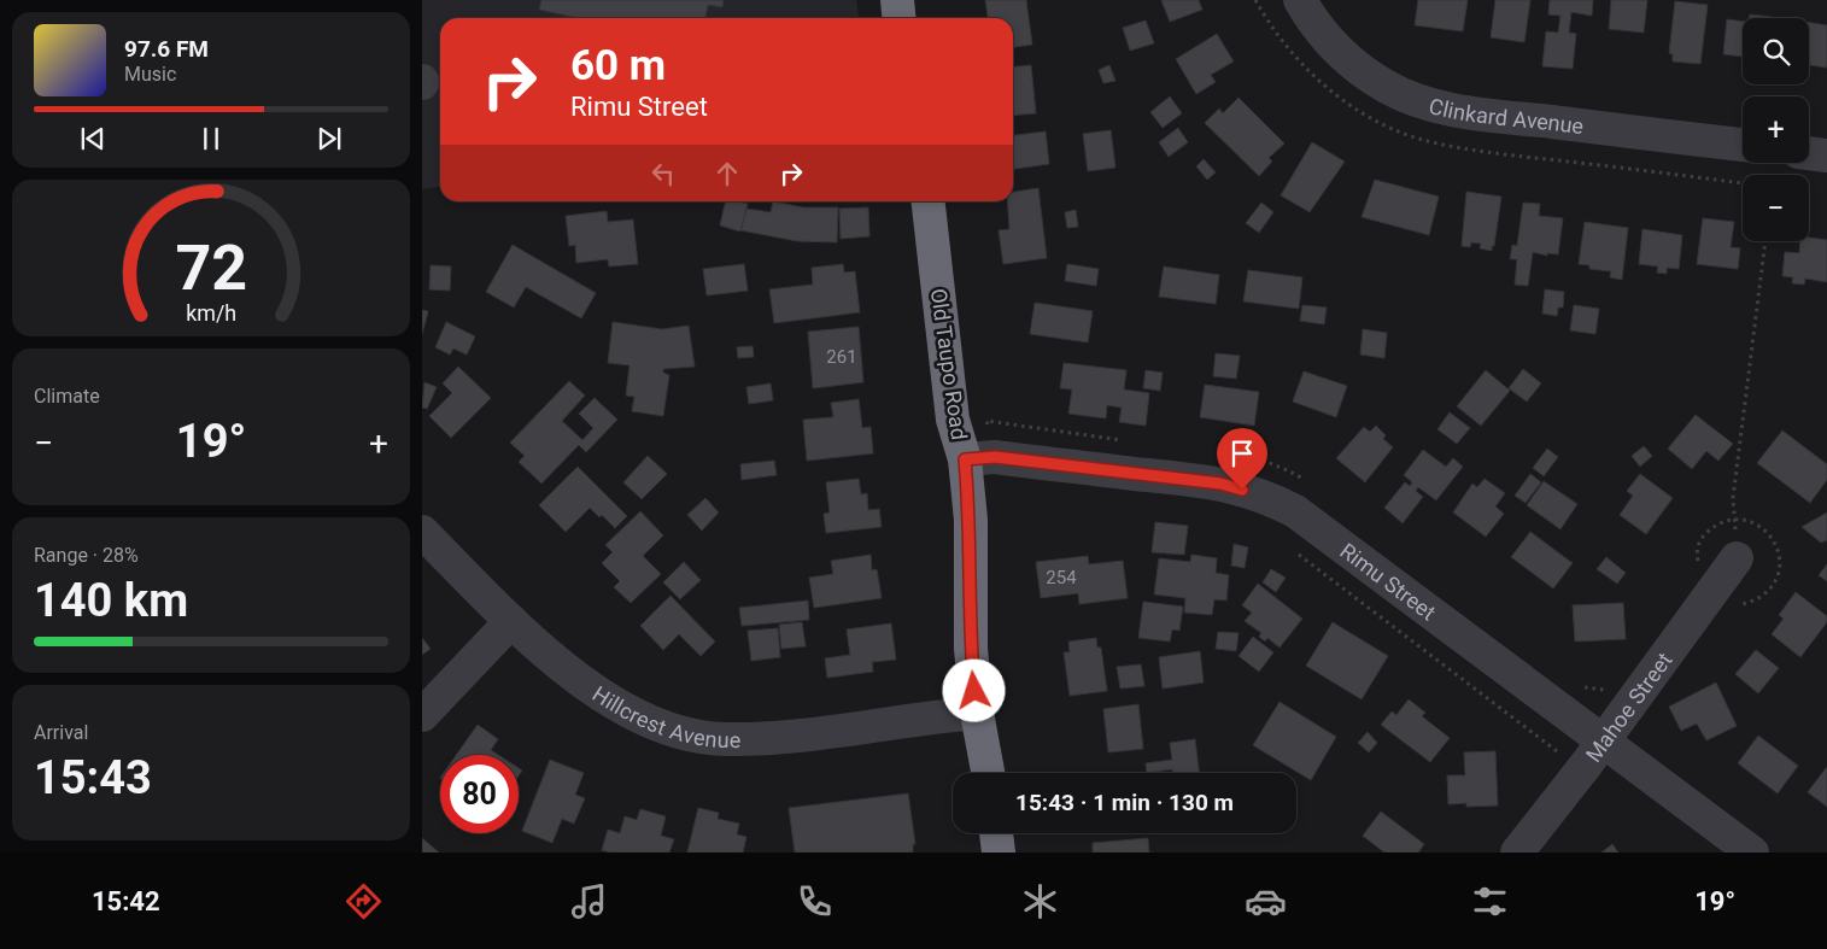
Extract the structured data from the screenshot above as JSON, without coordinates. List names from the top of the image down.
{
  "streets": {
    "highway": ["Old Taupo Road"],
    "street": [
      "Clinkard Avenue",
      "Rimu Street",
      "Mahoe Street",
      "Hillcrest Avenue"
    ]
  },
  "crossings": [
    ["Old Taupo Road", "Rimu Street"],
    ["Old Taupo Road", "Hillcrest Avenue"],
    ["Rimu Street", "Mahoe Street"]
  ],
  "house_numbers": ["261", "254"],
  "page": {
    "map_buttons": ["+", "−"],
    "turn": ["60 m", "Rimu Street"],
    "song": ["97.6 FM", "Music"],
    "tile": [
      "Climate",
      ["Range · 28%", "140 km"],
      ["Arrival", "15:43"]
    ],
    "heat": ["−", "19°", "+"],
    "limit": "80",
    "trip": "15:43 · 1 min · 130 m",
    "tabs": ["15:42", "19°"],
    "gauge": ["72", "km/h"]
  }
}
